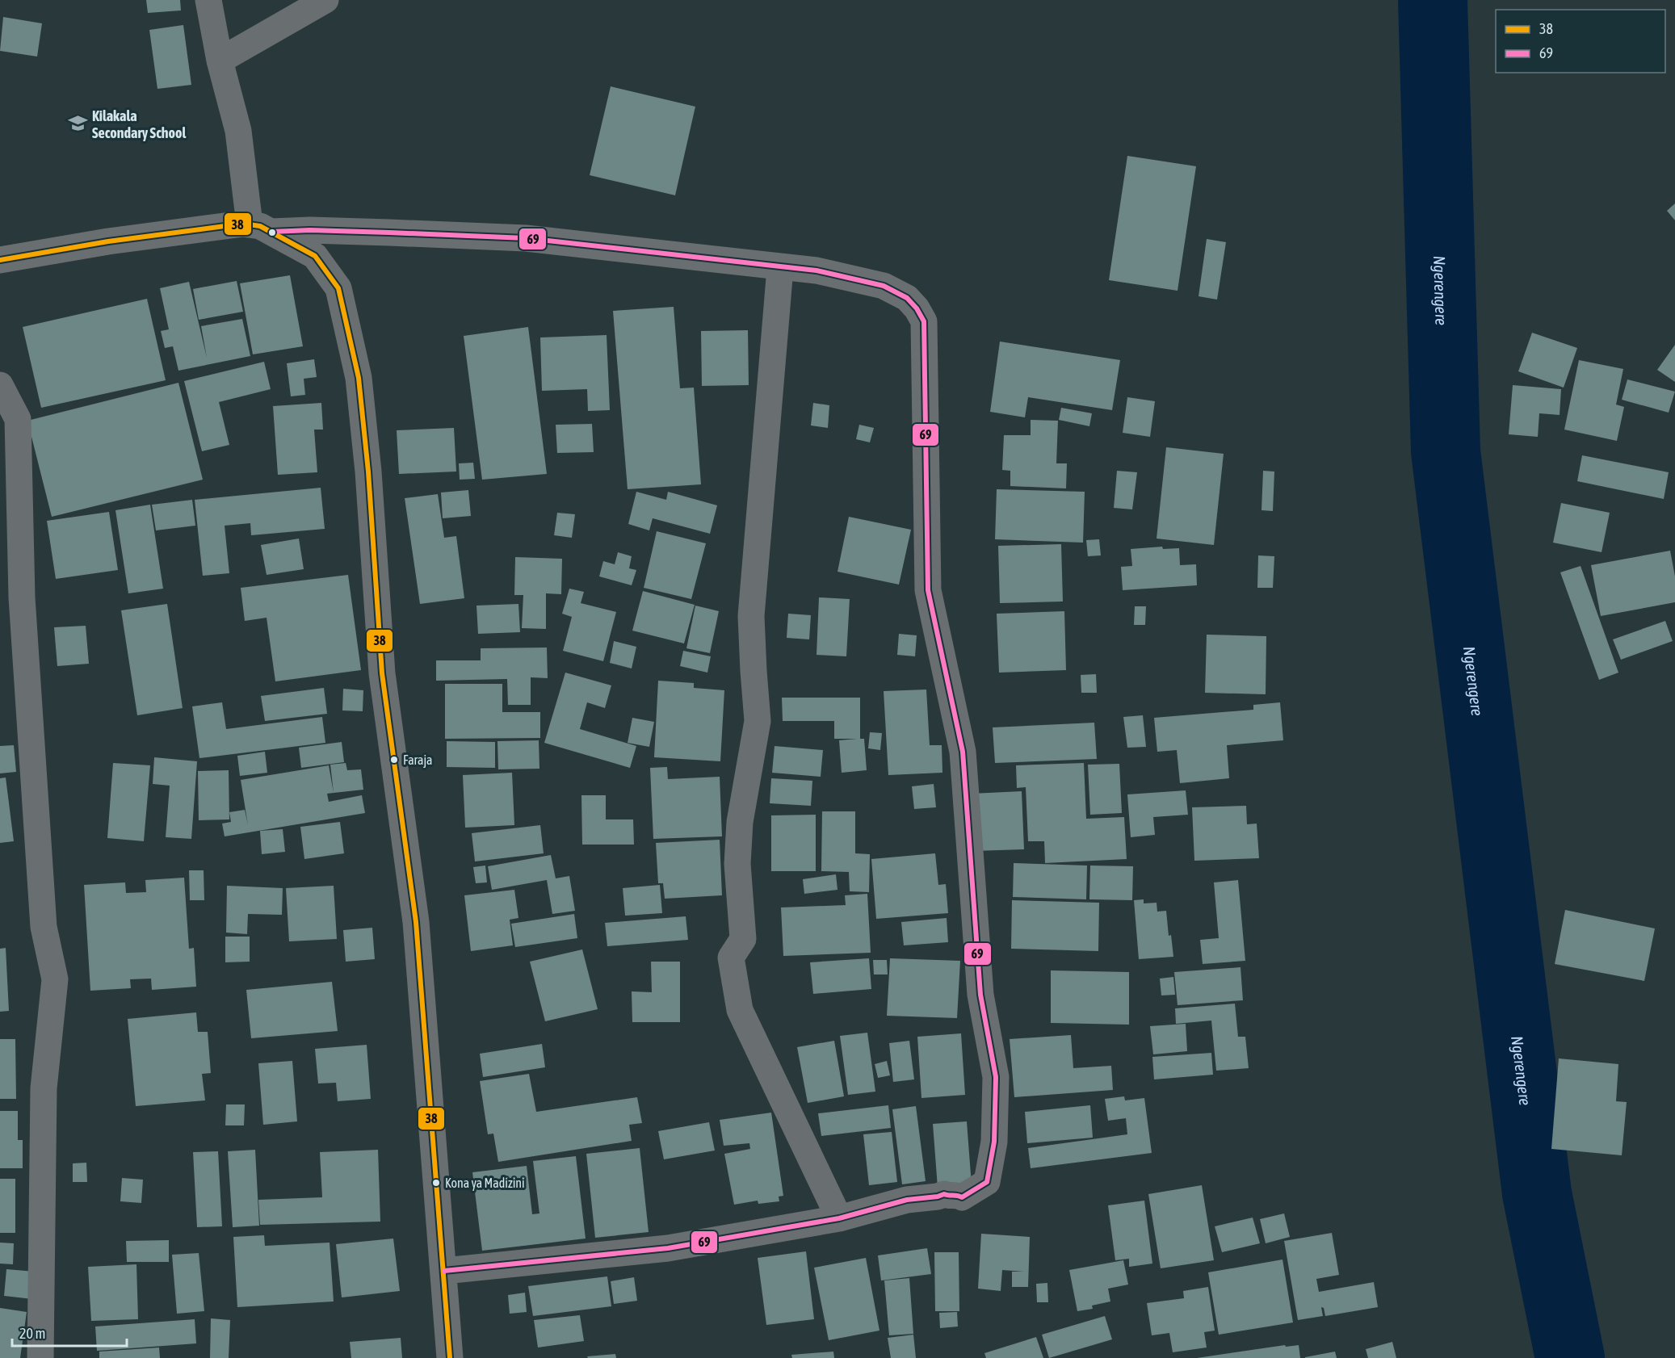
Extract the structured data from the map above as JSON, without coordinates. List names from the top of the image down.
{
  "water": ["Ngerengere"],
  "places": {
    "school or university": ["Kilakala Secondary School"],
    "other": ["Faraja", "Kona ya Madizini"]
  },
  "lines": ["transit line 38", "transit line 69"],
  "legend": ["38", "69"],
  "scale_bar": "20 m"
}
